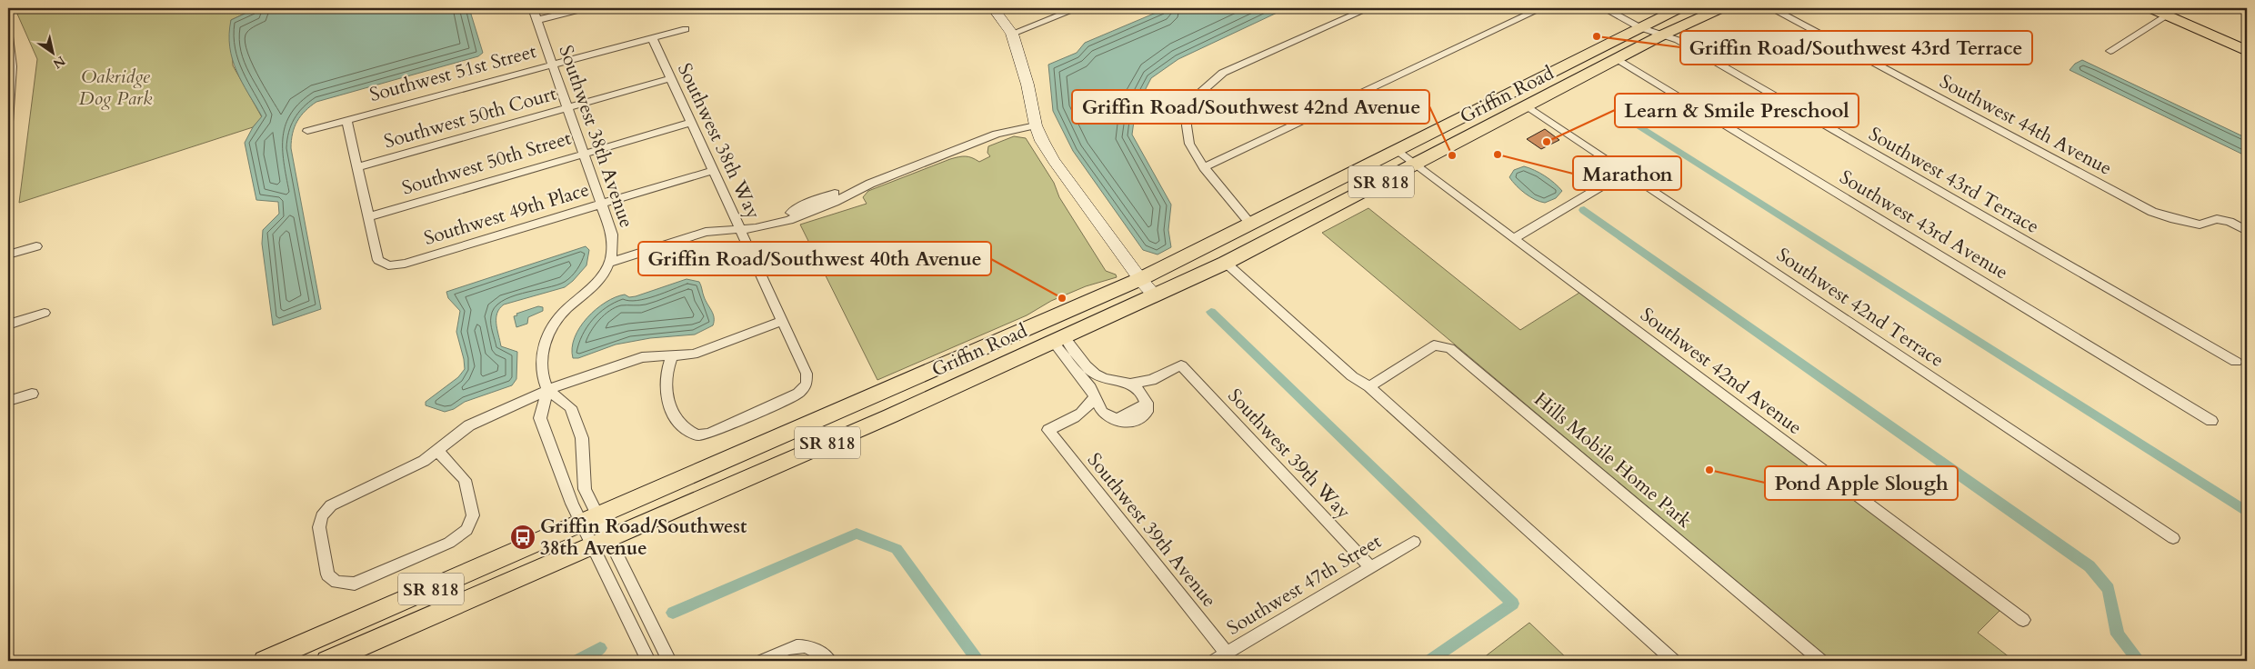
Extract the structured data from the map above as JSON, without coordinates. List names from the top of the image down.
{
  "streets": {
    "main road": ["Griffin Road", "SR 818"],
    "street": [
      "Southwest 51st Street",
      "Southwest 50th Court",
      "Southwest 44th Avenue",
      "Southwest 38th Avenue",
      "Southwest 38th Way",
      "Southwest 50th Street",
      "Southwest 43rd Terrace",
      "Southwest 49th Place",
      "Southwest 43rd Avenue",
      "Southwest 42nd Terrace",
      "Southwest 42nd Avenue",
      "Southwest 39th Way",
      "Hills Mobile Home Park",
      "Southwest 39th Avenue",
      "Southwest 47th Street"
    ]
  },
  "crossings": [
    ["Southwest 51st Street", "Southwest 38th Avenue"],
    ["Southwest 51st Street", "Southwest 38th Way"],
    ["Griffin Road", "Southwest 38th Avenue"],
    ["Griffin Road", "Southwest 43rd Terrace"],
    ["Griffin Road", "Southwest 43rd Avenue"],
    ["Griffin Road", "Southwest 42nd Terrace"],
    ["Griffin Road", "Southwest 42nd Avenue"],
    ["Southwest 50th Court", "Southwest 38th Avenue"],
    ["Southwest 50th Court", "Southwest 38th Way"],
    ["Southwest 38th Avenue", "Southwest 50th Street"],
    ["Southwest 38th Avenue", "Southwest 49th Place"],
    ["Southwest 38th Way", "Southwest 50th Street"],
    ["Southwest 38th Way", "Southwest 49th Place"],
    ["Southwest 50th Street", "Southwest 49th Place"],
    ["Southwest 39th Way", "Southwest 47th Street"],
    ["Southwest 39th Avenue", "Southwest 47th Street"]
  ],
  "parks": ["Oakridge Dog Park"],
  "places": {
    "other": [
      "Griffin Road/Southwest 43rd Terrace",
      "Learn & Smile Preschool",
      "Marathon",
      "Griffin Road/Southwest 42nd Avenue",
      "Griffin Road/Southwest 40th Avenue",
      "Pond Apple Slough"
    ],
    "bus stop": ["Griffin Road/Southwest 38th Avenue"]
  },
  "north": "bottom right"
}
